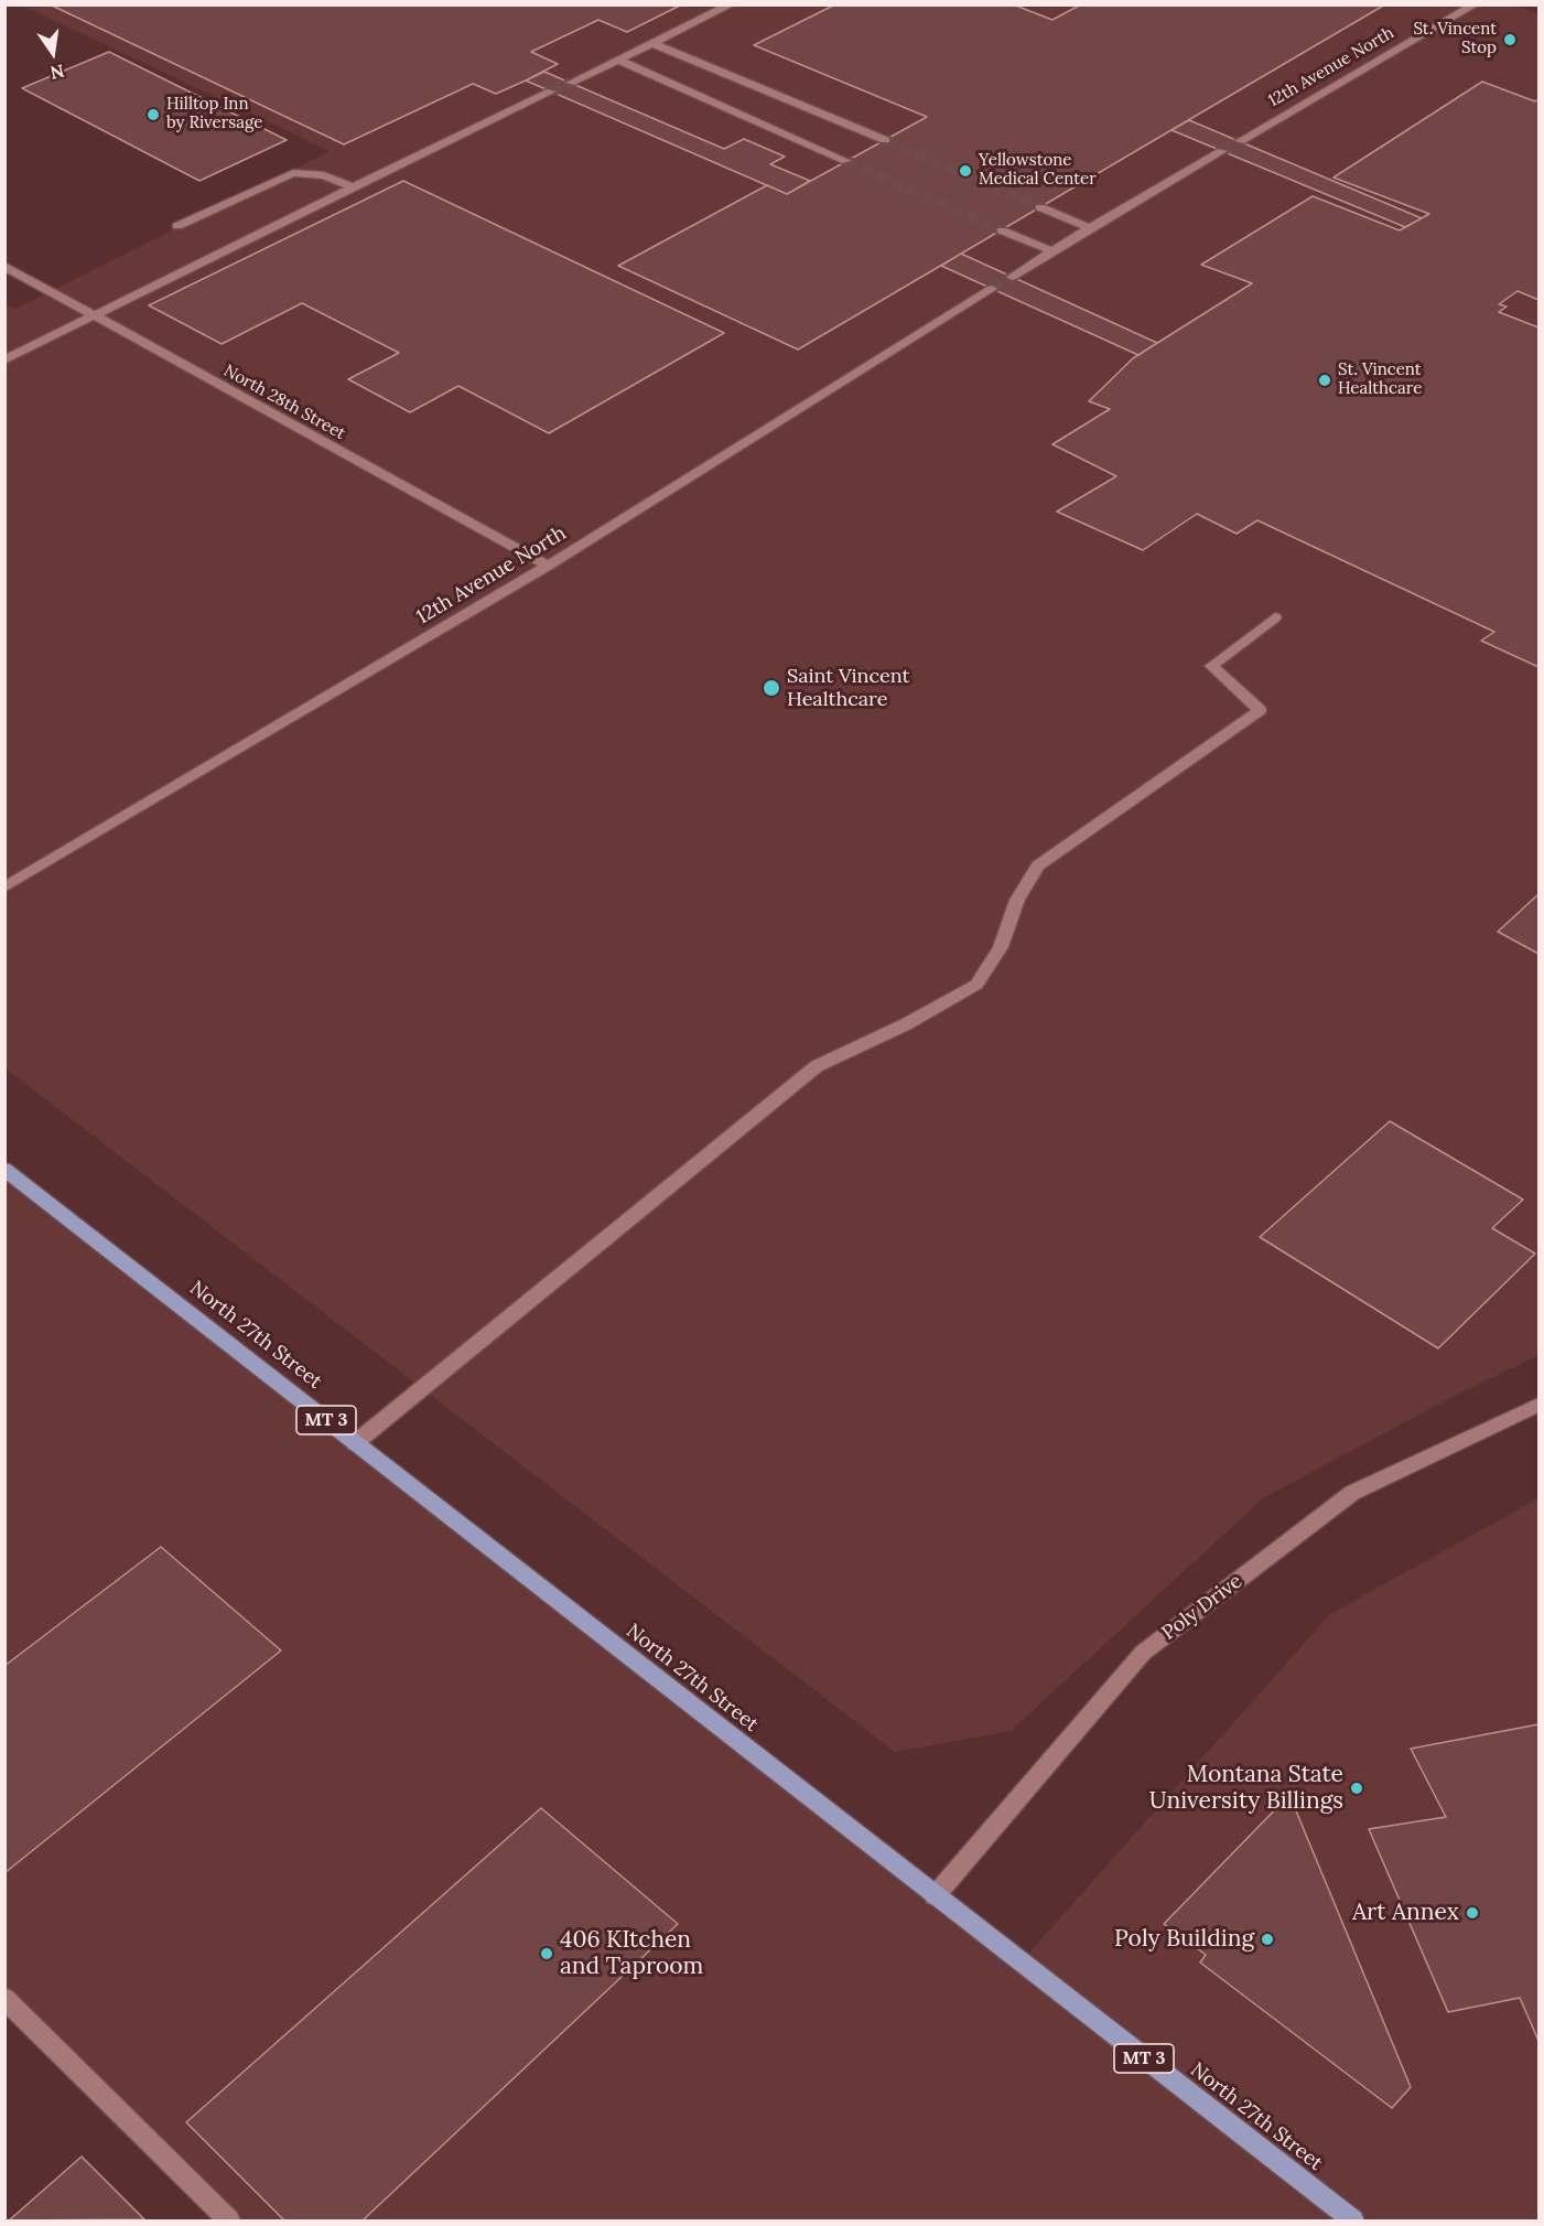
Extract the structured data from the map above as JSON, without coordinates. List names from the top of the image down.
{
  "streets": {
    "main road": ["North 27th Street", "MT 3"],
    "street": ["12th Avenue North", "North 28th Street", "Poly Drive"]
  },
  "crossings": [
    ["12th Avenue North", "North 28th Street"],
    ["North 27th Street", "Poly Drive"]
  ],
  "places": [
    "St. Vincent Stop",
    "Hilltop Inn by Riversage",
    "Yellowstone Medical Center",
    "St. Vincent Healthcare",
    "Saint Vincent Healthcare",
    "Montana State University Billings",
    "Art Annex",
    "Poly Building",
    "406 KItchen and Taproom"
  ],
  "north": "bottom"
}
